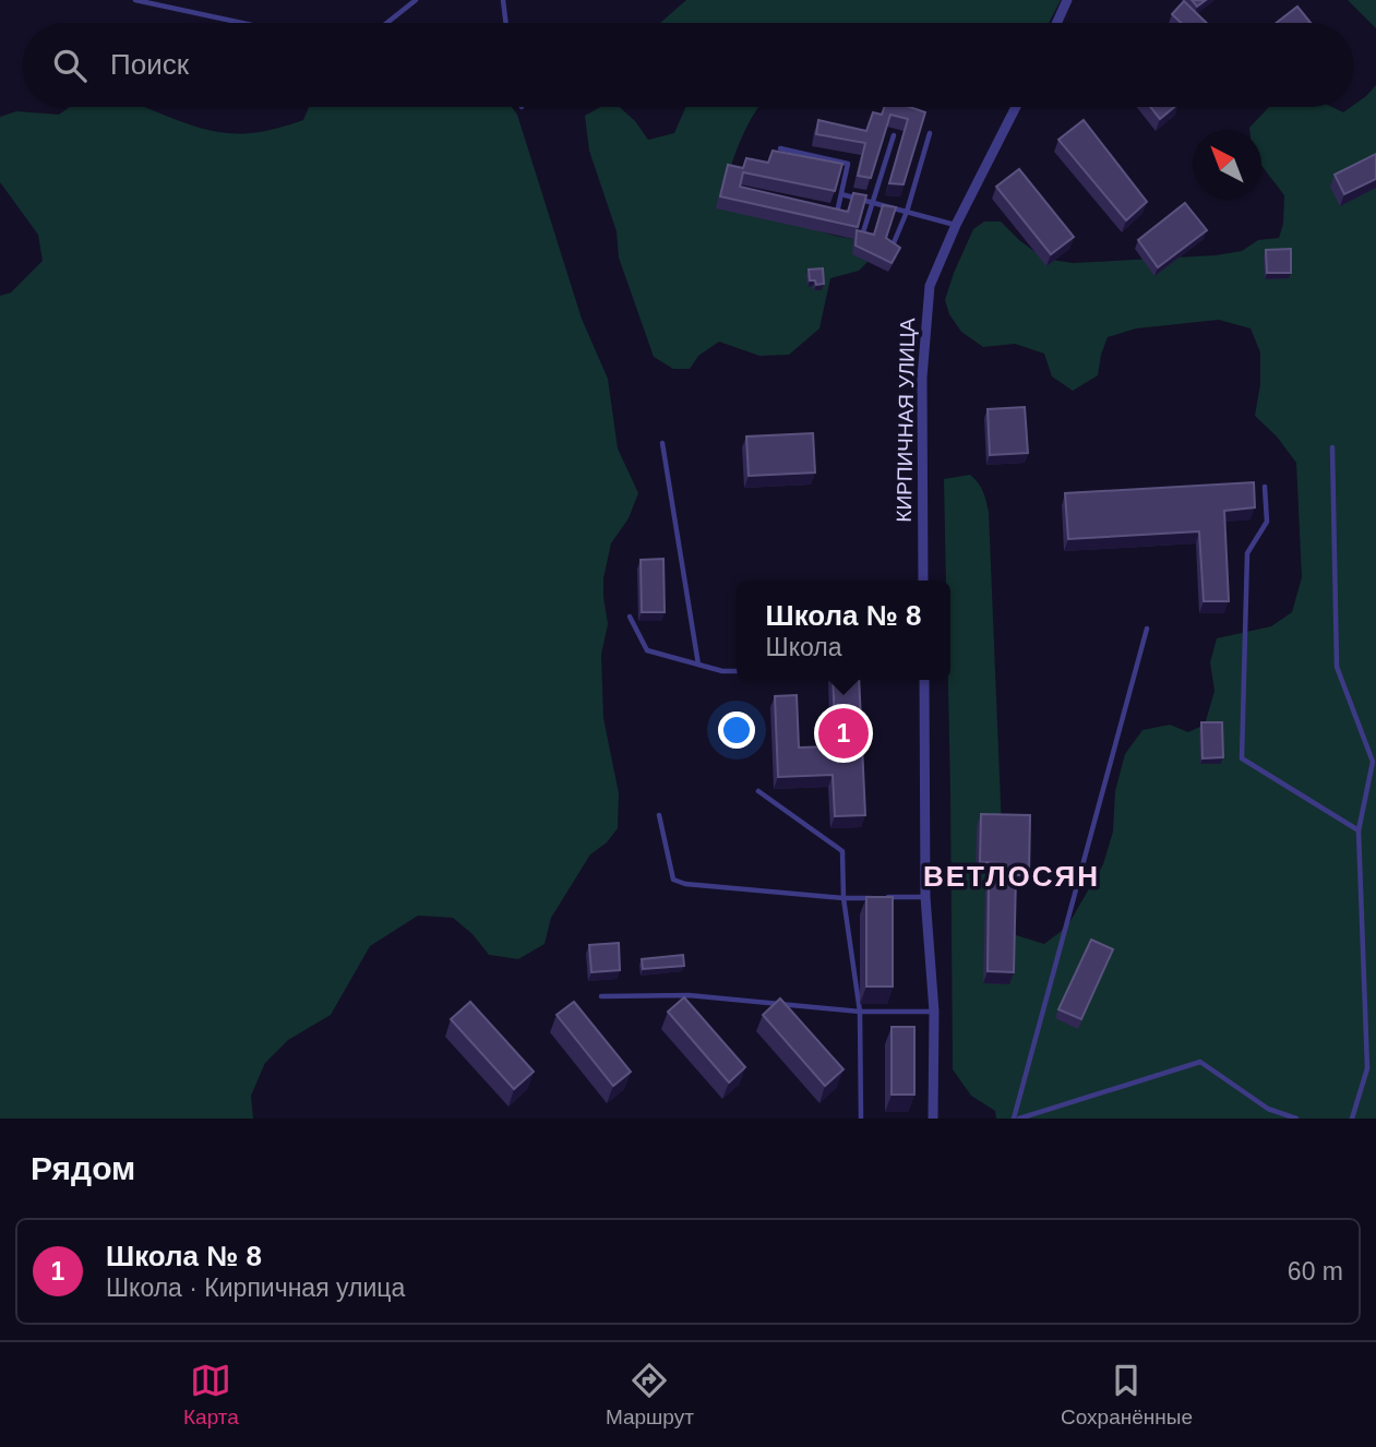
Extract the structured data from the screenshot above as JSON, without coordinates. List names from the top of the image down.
{
  "streets": {
    "street": ["КИРПИЧНАЯ УЛИЦА"]
  },
  "districts": ["ВЕТЛОСЯН"],
  "north": "top left",
  "page": {
    "search": "Поиск",
    "popup": ["Школа № 8", "Школа"],
    "pins": "1",
    "heading": "Рядом",
    "list": [
      {
        "mark": "1",
        "name": "Школа № 8",
        "note": "Школа · Кирпичная улица",
        "value": "60 m"
      }
    ],
    "nav": ["Карта", "Маршрут", "Сохранённые"]
  }
}
